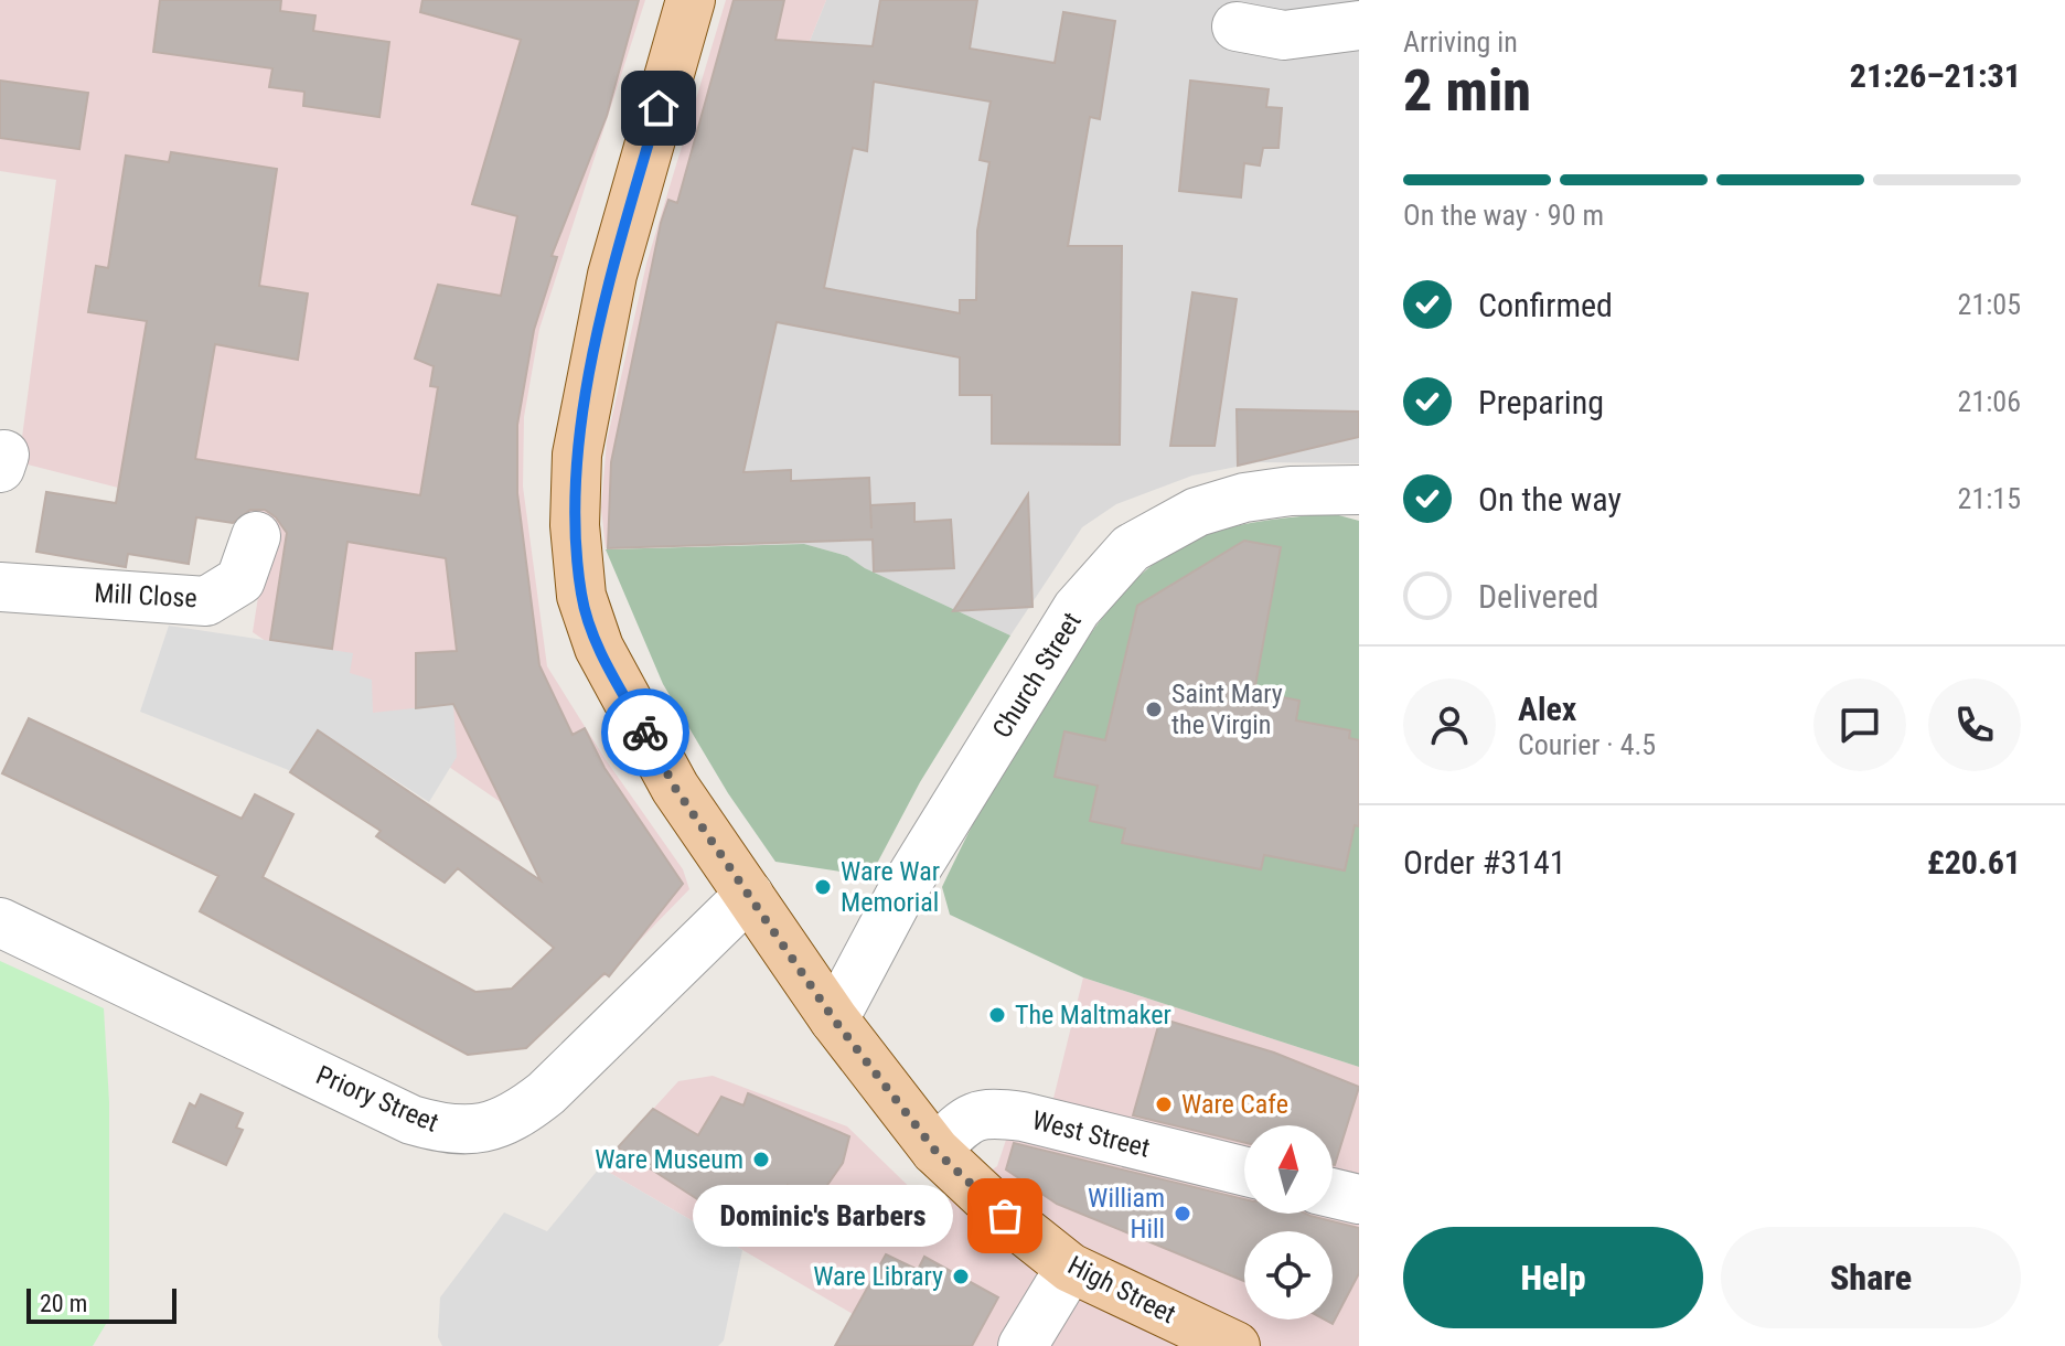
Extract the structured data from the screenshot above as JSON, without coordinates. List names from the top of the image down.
{
  "streets": {
    "main road": ["High Street"],
    "street": [
      "Mill Close",
      "Church Street",
      "Priory Street",
      "West Street"
    ]
  },
  "crossings": [
    ["Church Street", "High Street"],
    ["Priory Street", "High Street"],
    ["West Street", "High Street"]
  ],
  "places": [
    "Saint Mary the Virgin",
    "Ware War Memorial",
    "The Maltmaker",
    "Ware Cafe",
    "Ware Museum",
    "William Hill",
    "Dominic's Barbers",
    "Ware Library"
  ],
  "scale_bar": "20 m",
  "north": "top",
  "page": {
    "heading": ["2 min", "Arriving in", "21:26–21:31"],
    "panel": [
      "Alex",
      "Courier · 4.5",
      "Order #3141",
      "£20.61"
    ],
    "bar": "On the way · 90 m",
    "list": [
      ["Confirmed", "21:05"],
      ["Preparing", "21:06"],
      ["On the way", "21:15"],
      "Delivered"
    ],
    "bubble": "Dominic's Barbers",
    "buttons": ["Help", "Share"],
    "scale": "20 m"
  }
}
